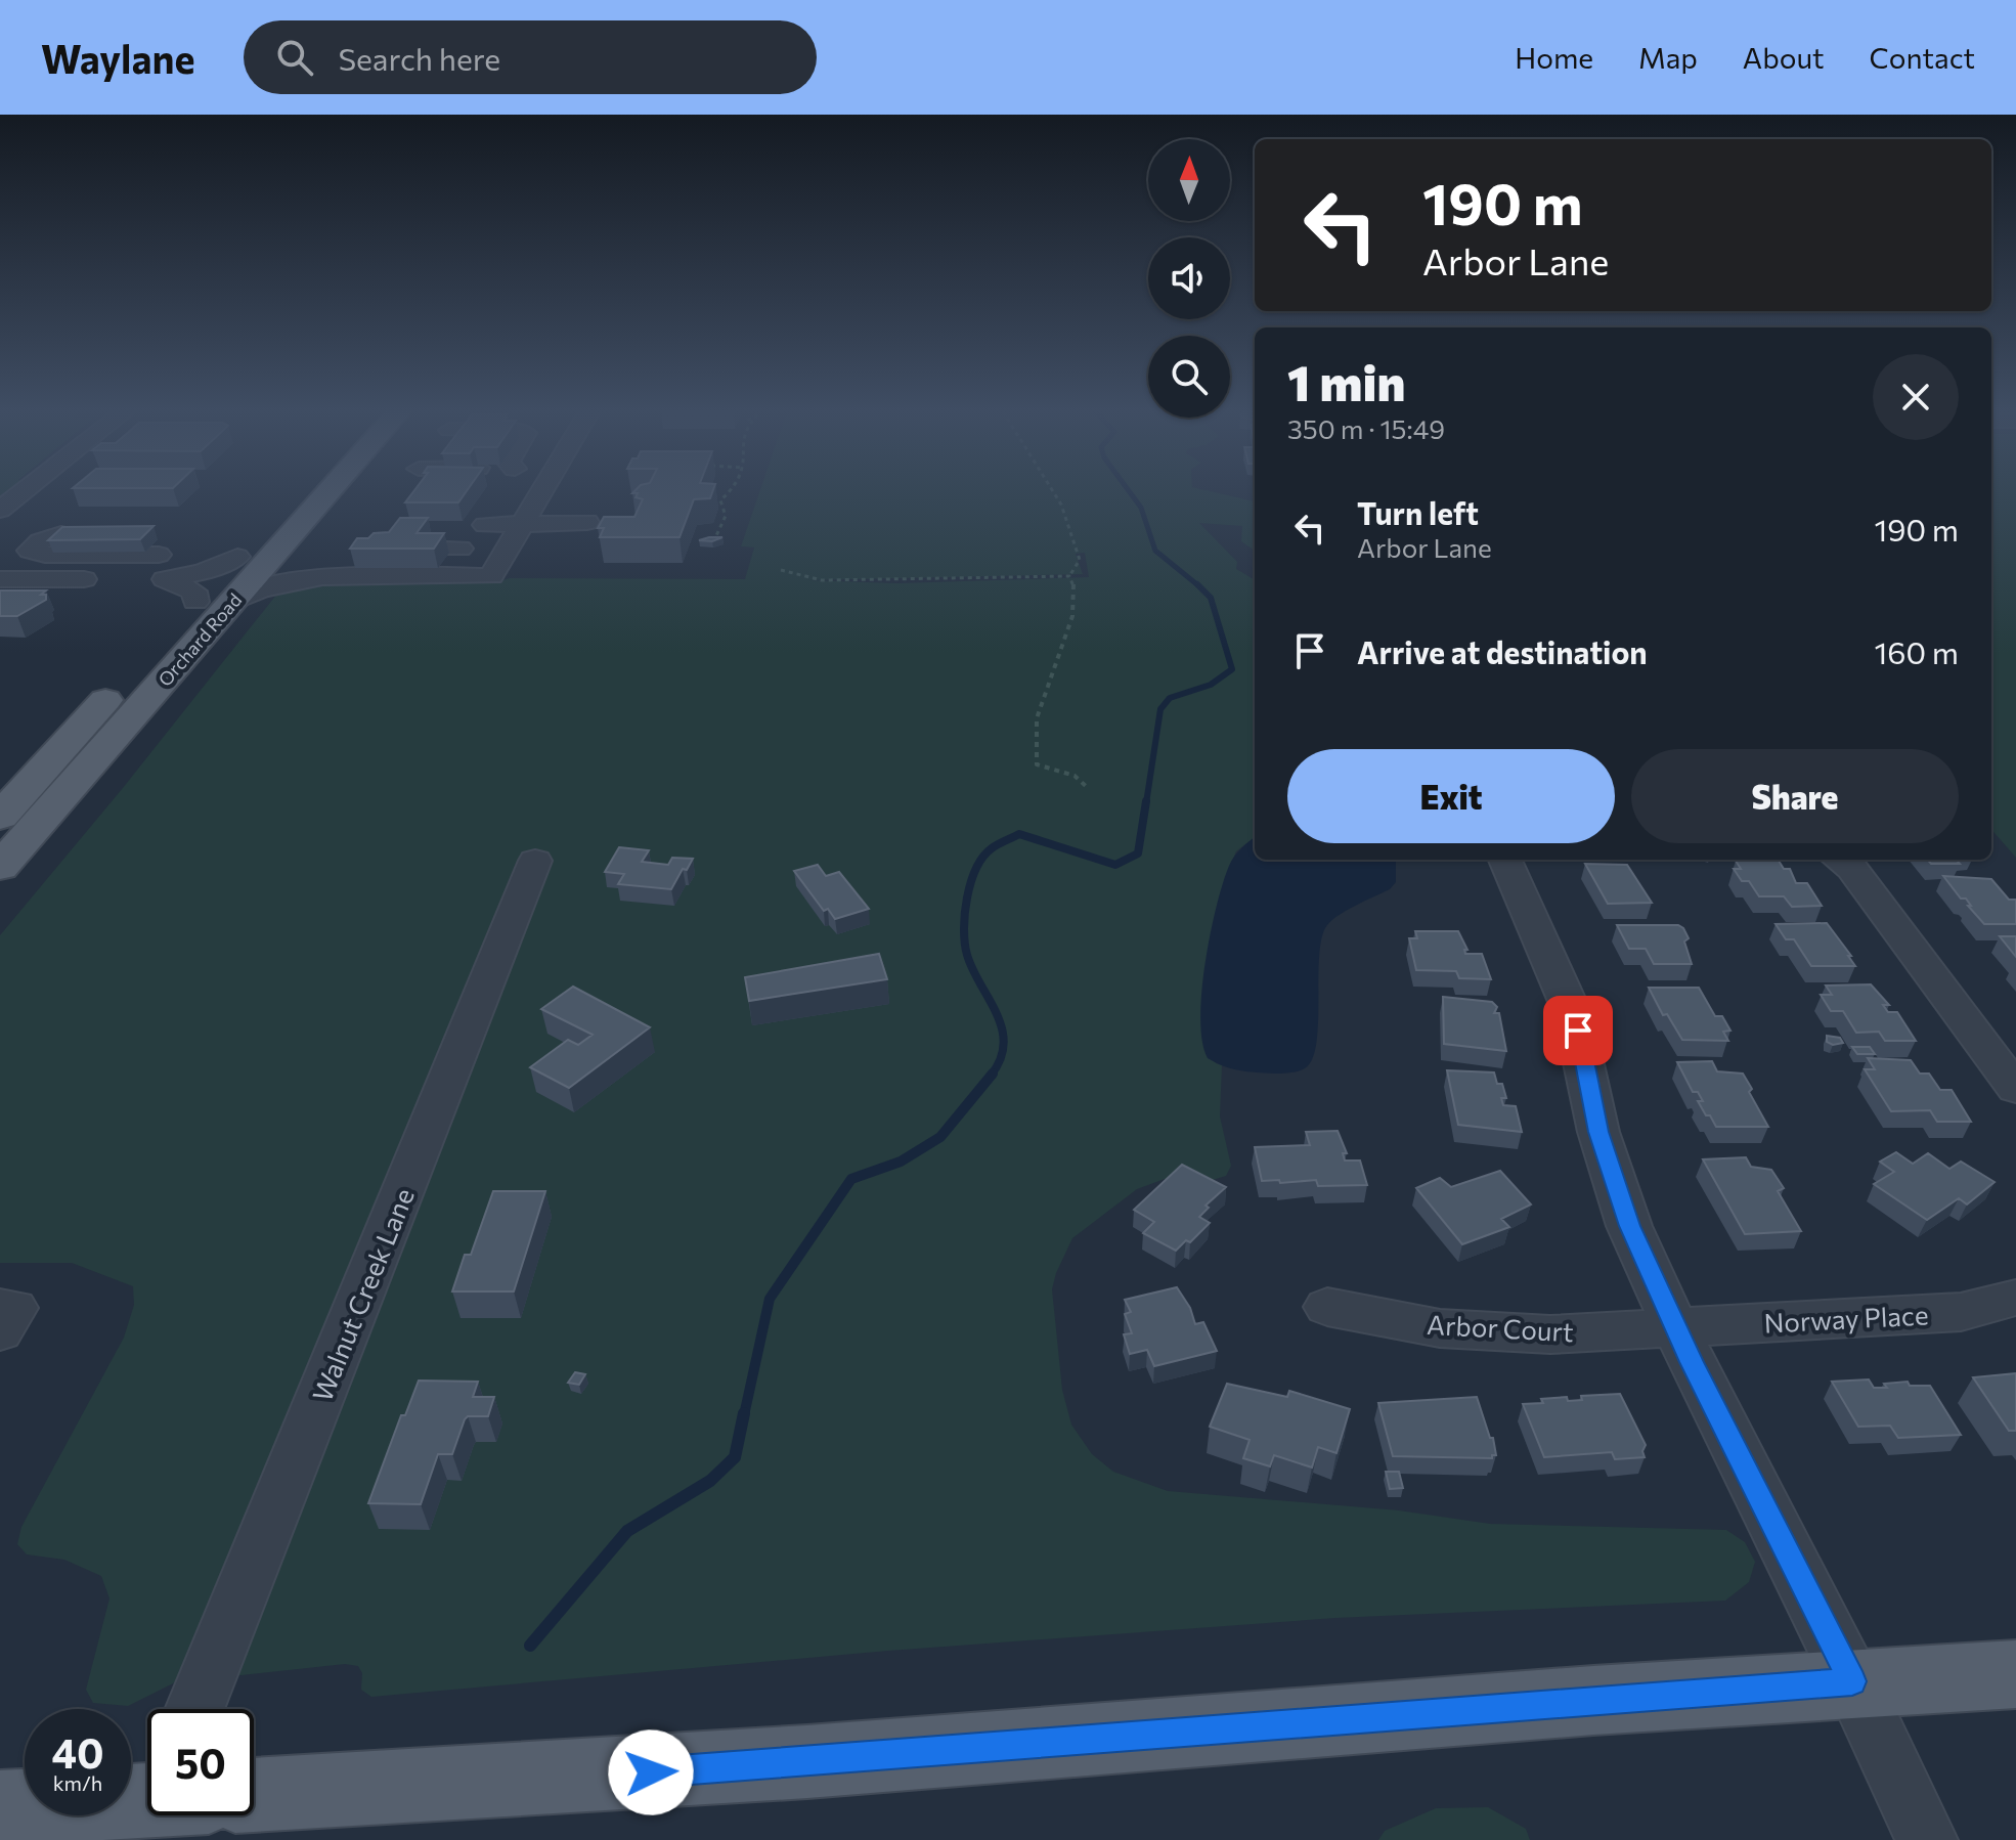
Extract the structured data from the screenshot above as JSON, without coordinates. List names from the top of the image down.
{
  "streets": {
    "main road": ["Orchard Road"],
    "street": ["Walnut Creek Lane", "Norway Place", "Arbor Court"]
  },
  "crossings": [
    ["Norway Place", "Arbor Court"]
  ],
  "north": "top",
  "page": {
    "header": "Waylane",
    "search": "Search here",
    "nav": [
      "Home",
      "Map",
      "About",
      "Contact"
    ],
    "turn": ["190 m", "Arbor Lane"],
    "heading": ["1 min", "350 m · 15:49"],
    "list": [
      {
        "name": "Turn left",
        "note": "Arbor Lane",
        "value": "190 m"
      },
      {
        "name": "Arrive at destination",
        "value": "160 m"
      }
    ],
    "buttons": ["Exit", "Share"],
    "speed": "40 km/h",
    "limit": "50"
  }
}
